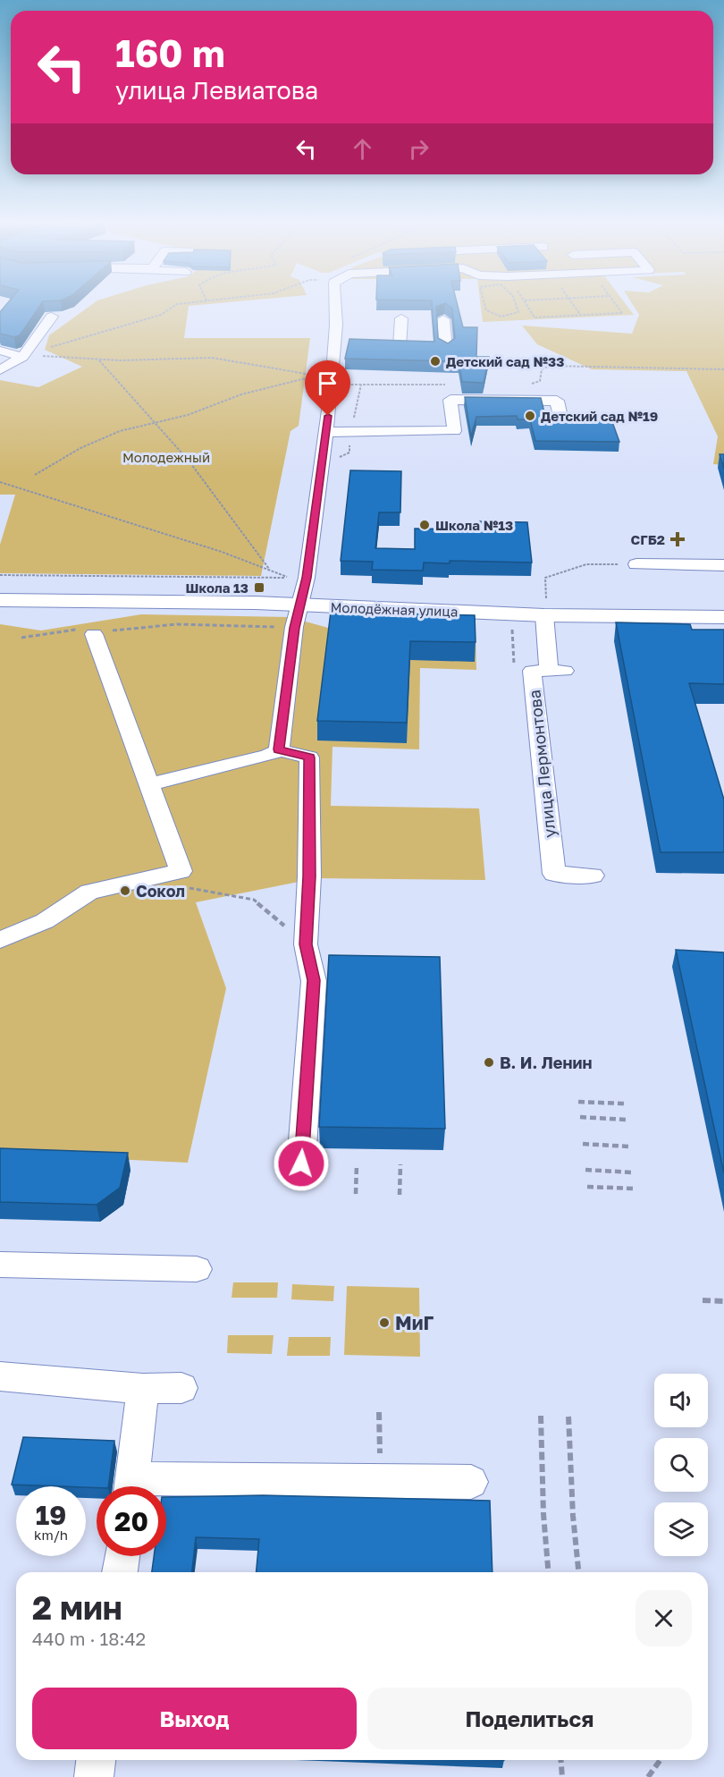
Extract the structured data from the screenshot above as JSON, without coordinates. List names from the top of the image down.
{
  "streets": {
    "main road": ["Молодёжная улица"],
    "street": ["улица Лермонтова"]
  },
  "crossings": [
    ["Молодёжная улица", "улица Лермонтова"]
  ],
  "parks": ["Молодежный"],
  "places": {
    "other": [
      "Детский сад №33",
      "Детский сад №19",
      "Школа №13",
      "Сокол",
      "В. И. Ленин",
      "МиГ"
    ],
    "health": ["СГБ2"],
    "transit": ["Школа 13"]
  },
  "page": {
    "turn": ["160 m", "улица Левиатова"],
    "speed": "19 km/h",
    "limit": "20",
    "heading": ["2 мин", "440 m · 18:42"],
    "buttons": ["Выход", "Поделиться"]
  }
}
